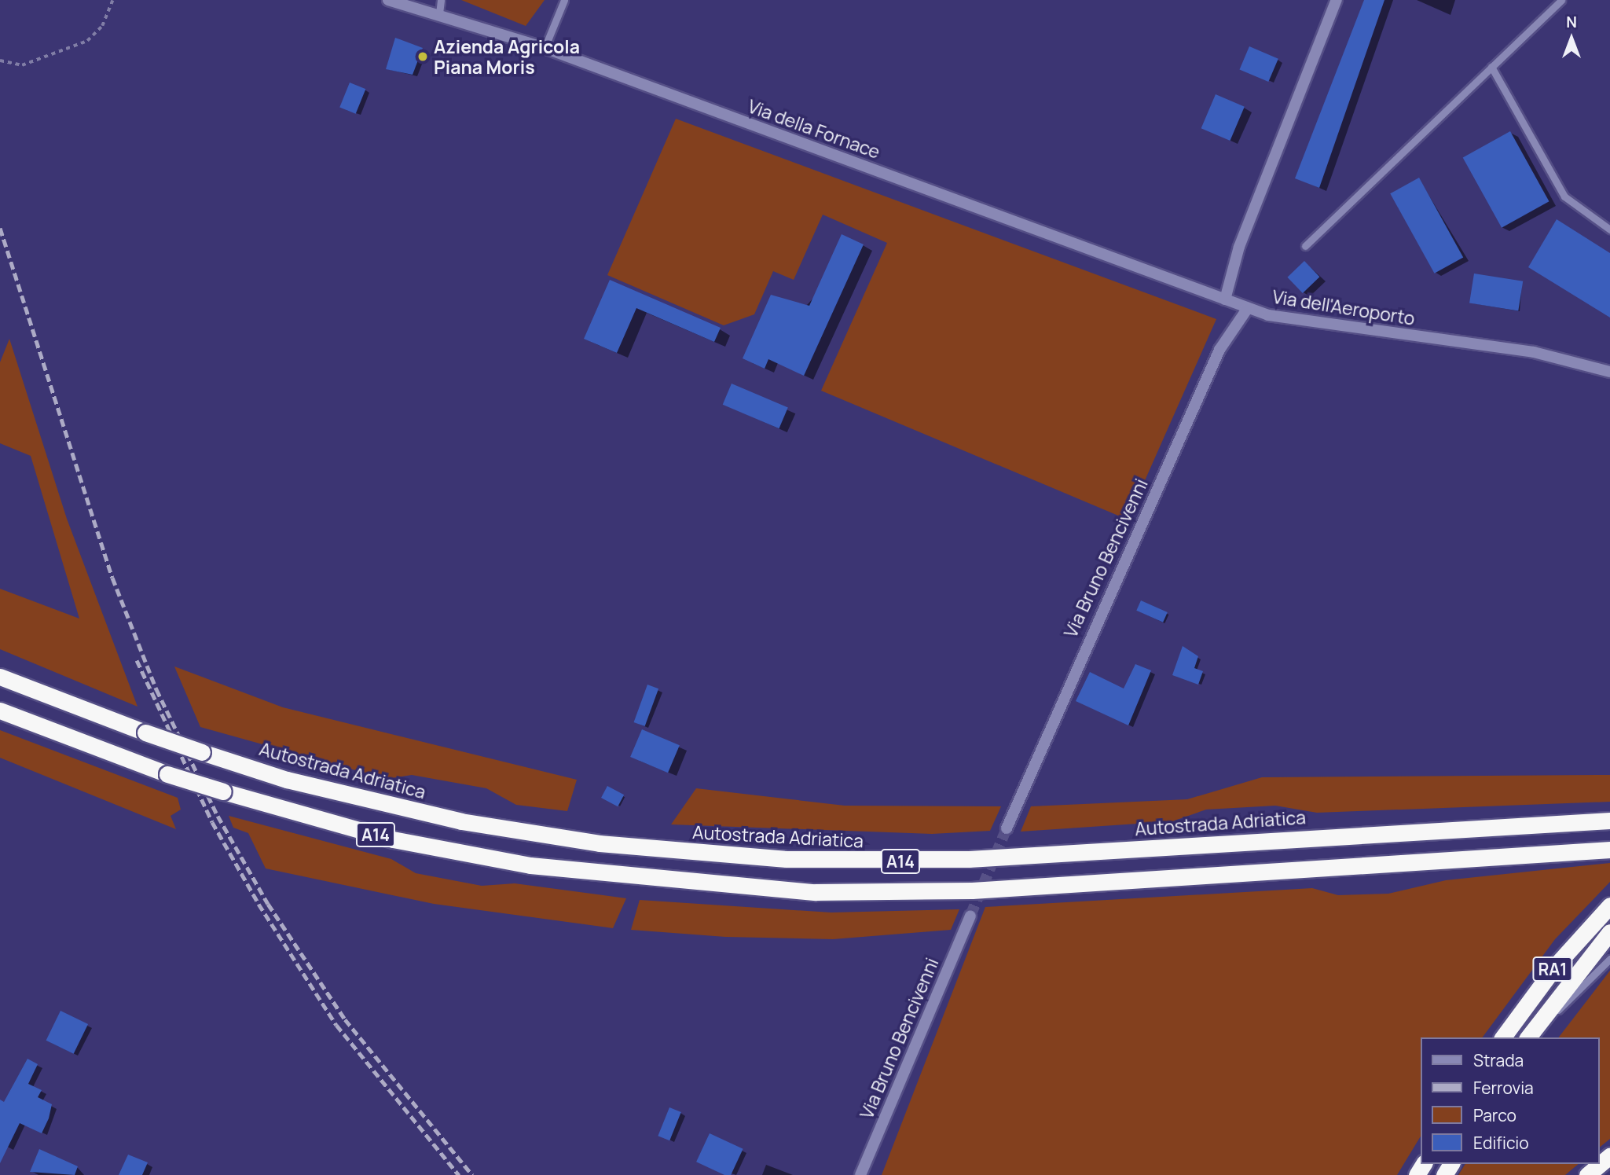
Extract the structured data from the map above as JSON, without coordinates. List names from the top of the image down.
{
  "streets": {
    "highway": ["Autostrada Adriatica", "A14", "RA1"],
    "street": ["Via della Fornace", "Via dell'Aeroporto", "Via Bruno Bencivenni"]
  },
  "crossings": [
    ["Via della Fornace", "Via dell'Aeroporto"],
    ["Via dell'Aeroporto", "Via Bruno Bencivenni"]
  ],
  "places": ["Azienda Agricola Piana Moris"],
  "legend": [
    "Strada",
    "Ferrovia",
    "Parco",
    "Edificio"
  ],
  "north": "top"
}
